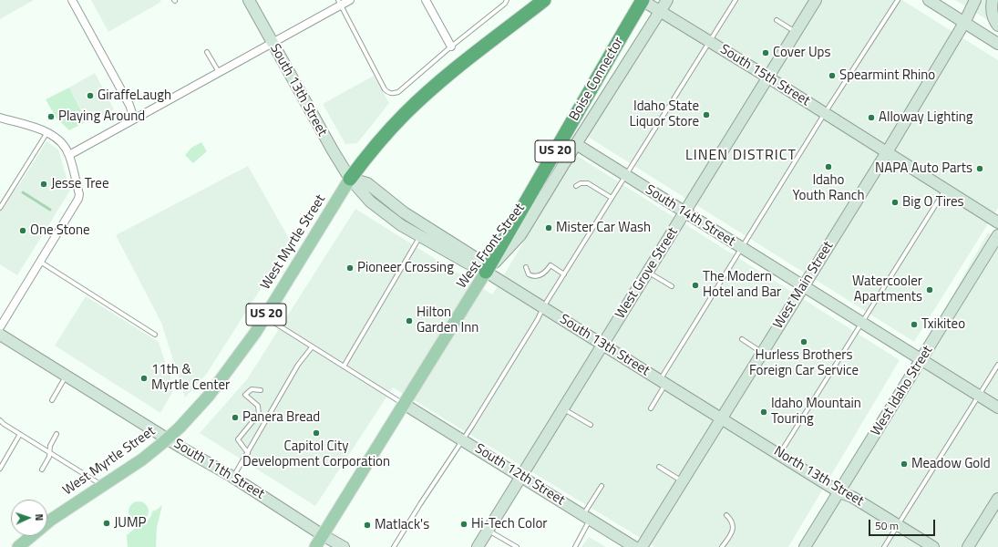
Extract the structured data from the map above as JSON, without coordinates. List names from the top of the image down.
{
  "streets": {
    "highway": ["Boise Connector", "US 20"],
    "main road": ["West Myrtle Street", "West Front Street"],
    "street": [
      "South 15th Street",
      "South 13th Street",
      "South 14th Street",
      "West Grove Street",
      "West Main Street",
      "West Idaho Street",
      "South 11th Street",
      "South 12th Street",
      "North 13th Street"
    ]
  },
  "crossings": [
    ["South 15th Street", "Boise Connector"],
    ["South 15th Street", "West Front Street"],
    ["South 15th Street", "West Grove Street"],
    ["South 15th Street", "West Main Street"],
    ["Boise Connector", "South 13th Street"],
    ["Boise Connector", "West Front Street"],
    ["South 13th Street", "US 20"],
    ["South 13th Street", "West Myrtle Street"],
    ["South 13th Street", "West Front Street"],
    ["South 13th Street", "West Grove Street"],
    ["South 13th Street", "West Main Street"],
    ["South 13th Street", "North 13th Street"],
    ["US 20", "West Myrtle Street"],
    ["South 14th Street", "West Front Street"],
    ["South 14th Street", "West Grove Street"],
    ["South 14th Street", "West Main Street"],
    ["South 14th Street", "West Idaho Street"],
    ["West Myrtle Street", "South 11th Street"],
    ["West Front Street", "South 11th Street"],
    ["West Front Street", "South 12th Street"],
    ["West Grove Street", "South 12th Street"],
    ["West Main Street", "North 13th Street"],
    ["West Idaho Street", "North 13th Street"]
  ],
  "districts": ["LINEN DISTRICT"],
  "places": [
    "Cover Ups",
    "Spearmint Rhino",
    "GiraffeLaugh",
    "Idaho State Liquor Store",
    "Playing Around",
    "Alloway Lighting",
    "Idaho Youth Ranch",
    "NAPA Auto Parts",
    "Jesse Tree",
    "Big O Tires",
    "Mister Car Wash",
    "One Stone",
    "Pioneer Crossing",
    "The Modern Hotel and Bar",
    "Watercooler Apartments",
    "Hilton Garden Inn",
    "Txikiteo",
    "Hurless Brothers Foreign Car Service",
    "11th & Myrtle Center",
    "Idaho Mountain Touring",
    "Panera Bread",
    "Capitol City Development Corporation",
    "Meadow Gold",
    "JUMP",
    "Hi-Tech Color",
    "Matlack's"
  ],
  "scale_bar": "50 m",
  "north": "right"
}
